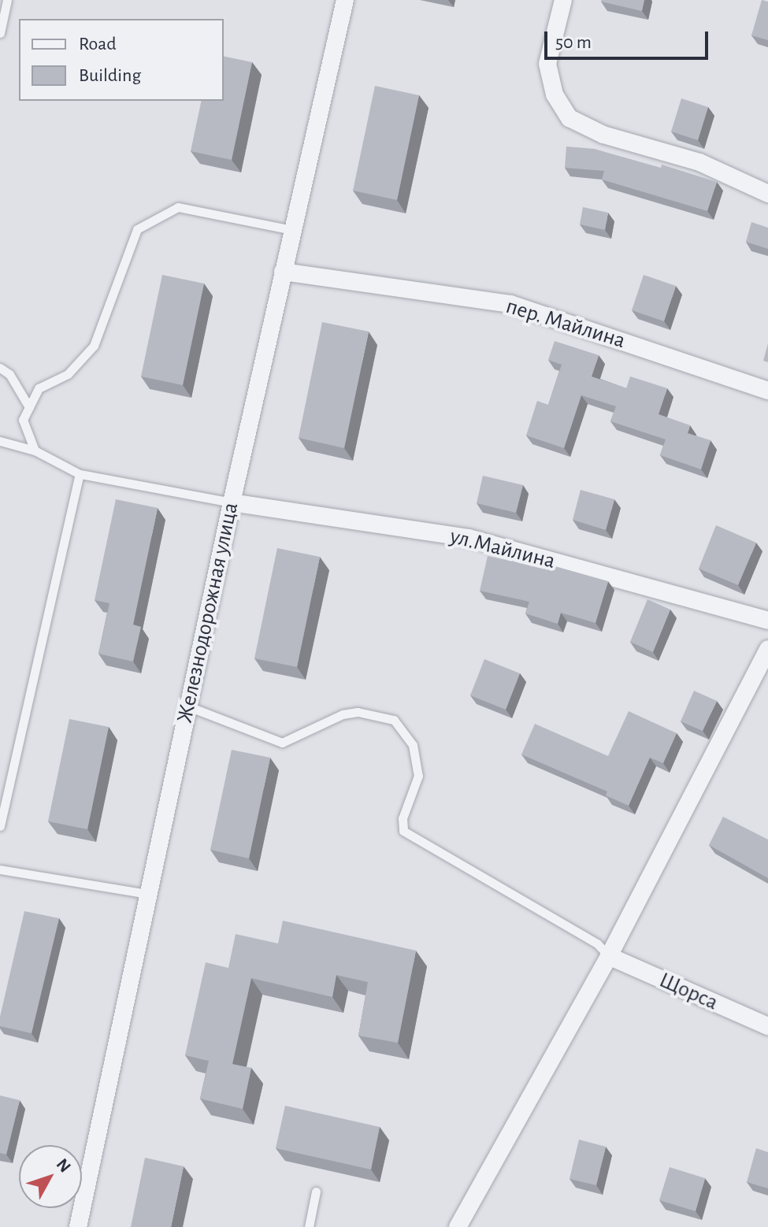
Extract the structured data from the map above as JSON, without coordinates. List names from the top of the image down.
{
  "streets": {
    "street": [
      "пер. Майлина",
      "ул.Майлина",
      "Железнодорожная улица",
      "Щорса"
    ]
  },
  "crossings": [
    ["пер. Майлина", "Железнодорожная улица"],
    ["ул.Майлина", "Железнодорожная улица"]
  ],
  "legend": ["Road", "Building"],
  "scale_bar": "50 m",
  "north": "top right"
}
